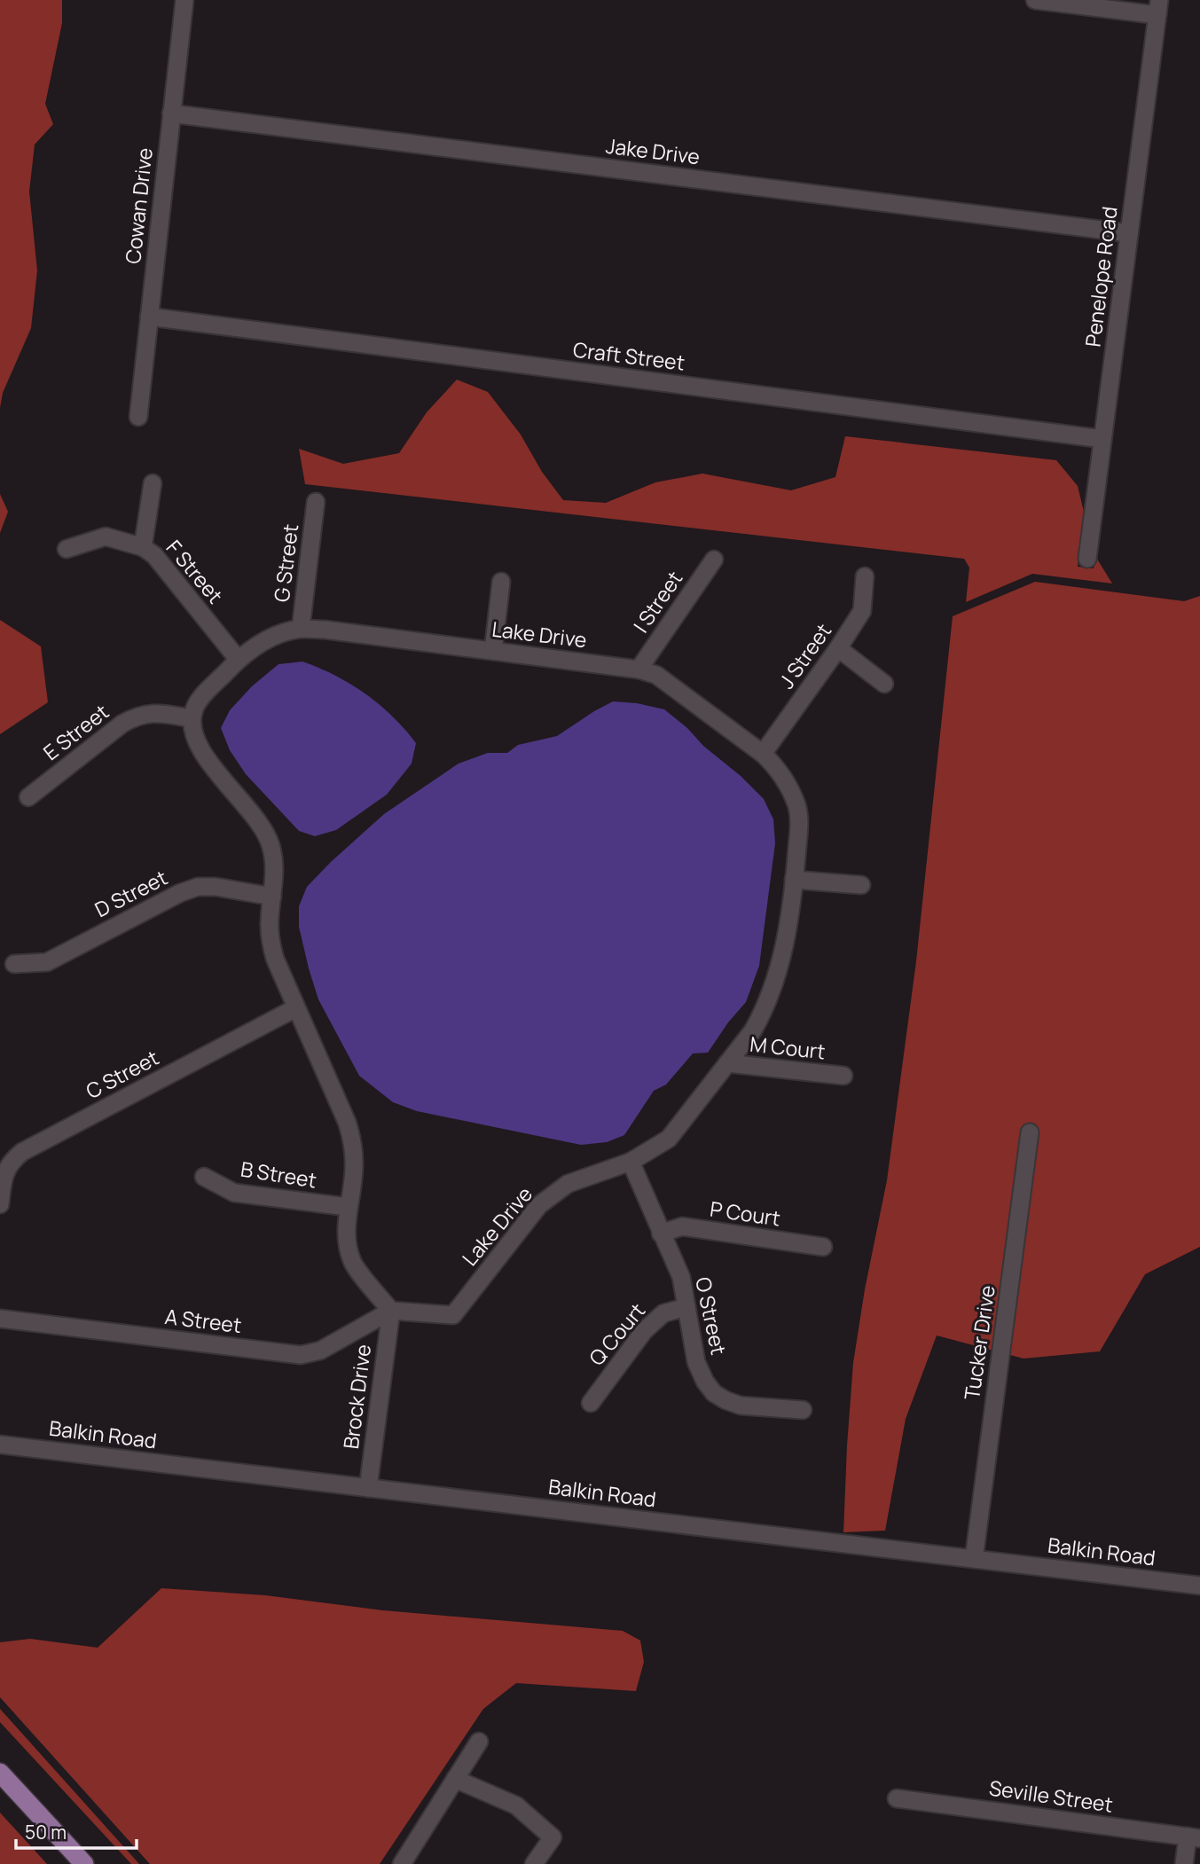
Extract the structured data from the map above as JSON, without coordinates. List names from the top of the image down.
{
  "streets": {
    "street": [
      "Jake Drive",
      "Cowan Drive",
      "Penelope Road",
      "Craft Street",
      "G Street",
      "F Street",
      "I Street",
      "Lake Drive",
      "J Street",
      "E Street",
      "D Street",
      "M Court",
      "C Street",
      "B Street",
      "P Court",
      "O Street",
      "A Street",
      "Q Court",
      "Tucker Drive",
      "Brock Drive",
      "Balkin Road",
      "Seville Street"
    ]
  },
  "crossings": [
    ["Jake Drive", "Cowan Drive"],
    ["Jake Drive", "Penelope Road"],
    ["Cowan Drive", "Craft Street"],
    ["Penelope Road", "Craft Street"],
    ["G Street", "Lake Drive"],
    ["F Street", "Lake Drive"],
    ["I Street", "Lake Drive"],
    ["Lake Drive", "J Street"],
    ["Lake Drive", "E Street"],
    ["Lake Drive", "M Court"],
    ["Lake Drive", "O Street"],
    ["Lake Drive", "A Street"],
    ["Lake Drive", "Brock Drive"],
    ["P Court", "O Street"],
    ["O Street", "Q Court"],
    ["A Street", "Brock Drive"],
    ["Tucker Drive", "Balkin Road"],
    ["Brock Drive", "Balkin Road"]
  ],
  "scale_bar": "50 m"
}
